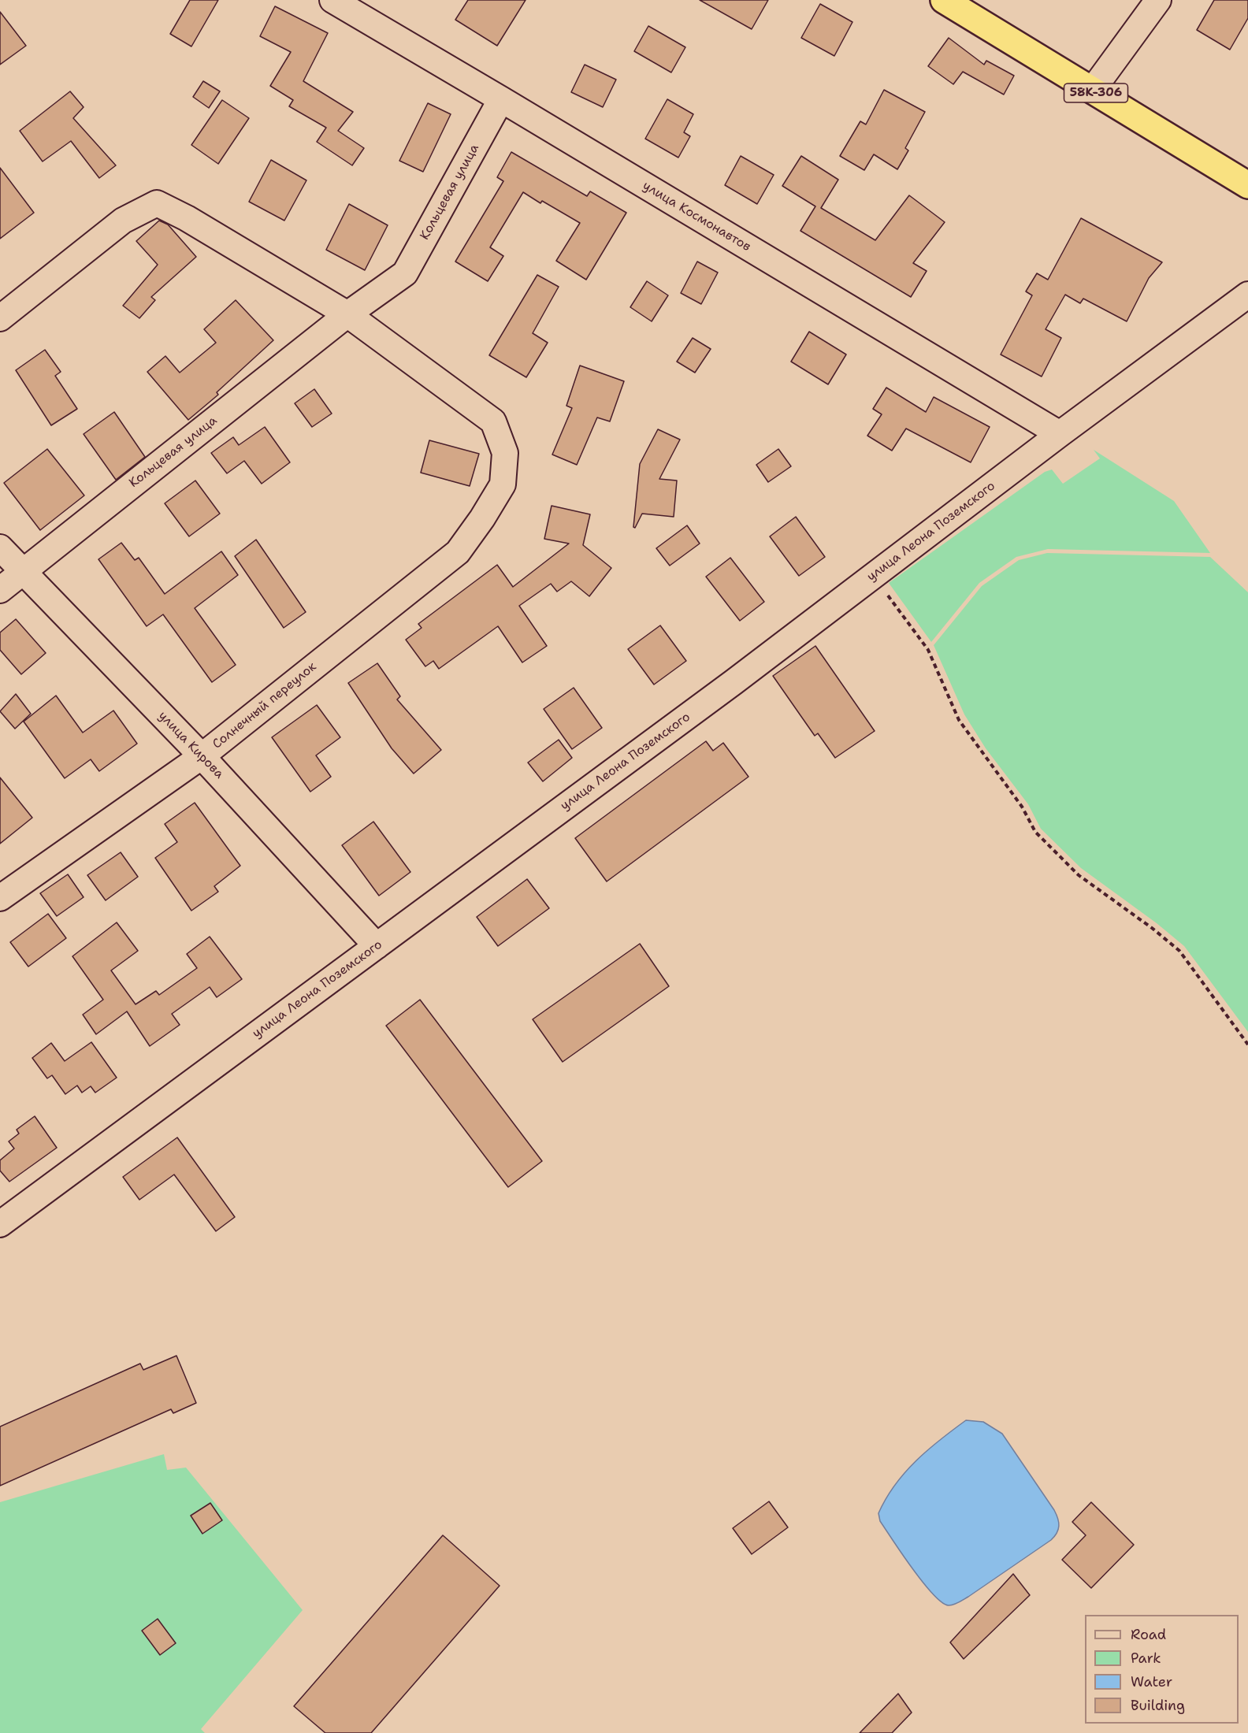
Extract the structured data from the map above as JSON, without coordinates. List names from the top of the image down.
{
  "streets": {
    "highway": ["58К-306"],
    "street": [
      "Кольцевая улица",
      "улица Космонавтов",
      "улица Леона Поземского",
      "Солнечный переулок",
      "улица Кирова"
    ]
  },
  "crossings": [
    ["Кольцевая улица", "улица Космонавтов"],
    ["Кольцевая улица", "Солнечный переулок"],
    ["Кольцевая улица", "улица Кирова"],
    ["улица Космонавтов", "улица Леона Поземского"],
    ["улица Леона Поземского", "улица Кирова"],
    ["Солнечный переулок", "улица Кирова"]
  ],
  "legend": [
    "Road",
    "Park",
    "Water",
    "Building"
  ]
}
